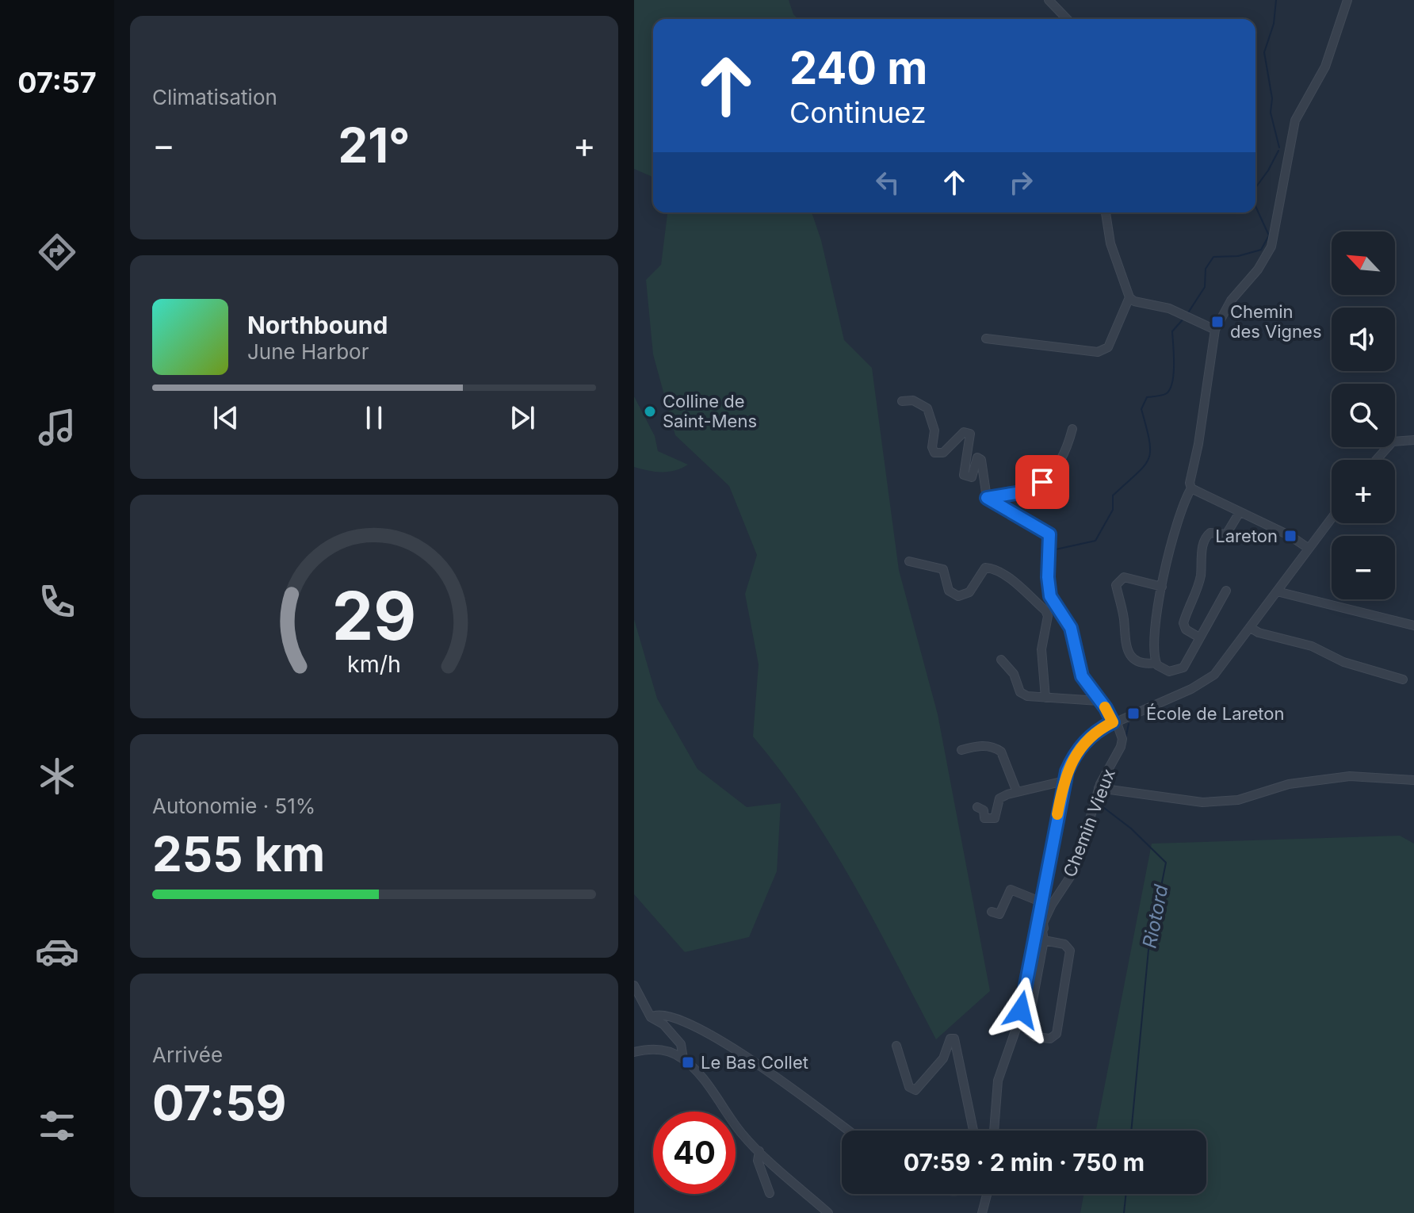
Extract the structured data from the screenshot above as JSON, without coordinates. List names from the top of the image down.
{
  "streets": {
    "street": ["Chemin Vieux"]
  },
  "water": ["Riotord"],
  "places": {
    "transit": [
      "Chemin des Vignes",
      "Lareton",
      "École de Lareton",
      "Le Bas Collet"
    ],
    "other": ["Colline de Saint-Mens"]
  },
  "north": "top left",
  "page": {
    "tabs": "07:57",
    "tile": [
      "Climatisation",
      ["Autonomie · 51%", "255 km"],
      ["Arrivée", "07:59"]
    ],
    "turn": ["240 m", "Continuez"],
    "heat": ["−", "21°", "+"],
    "map_buttons": ["+", "−"],
    "song": ["Northbound", "June Harbor"],
    "limit": "40",
    "trip": "07:59 · 2 min · 750 m",
    "gauge": ["29", "km/h"]
  }
}
